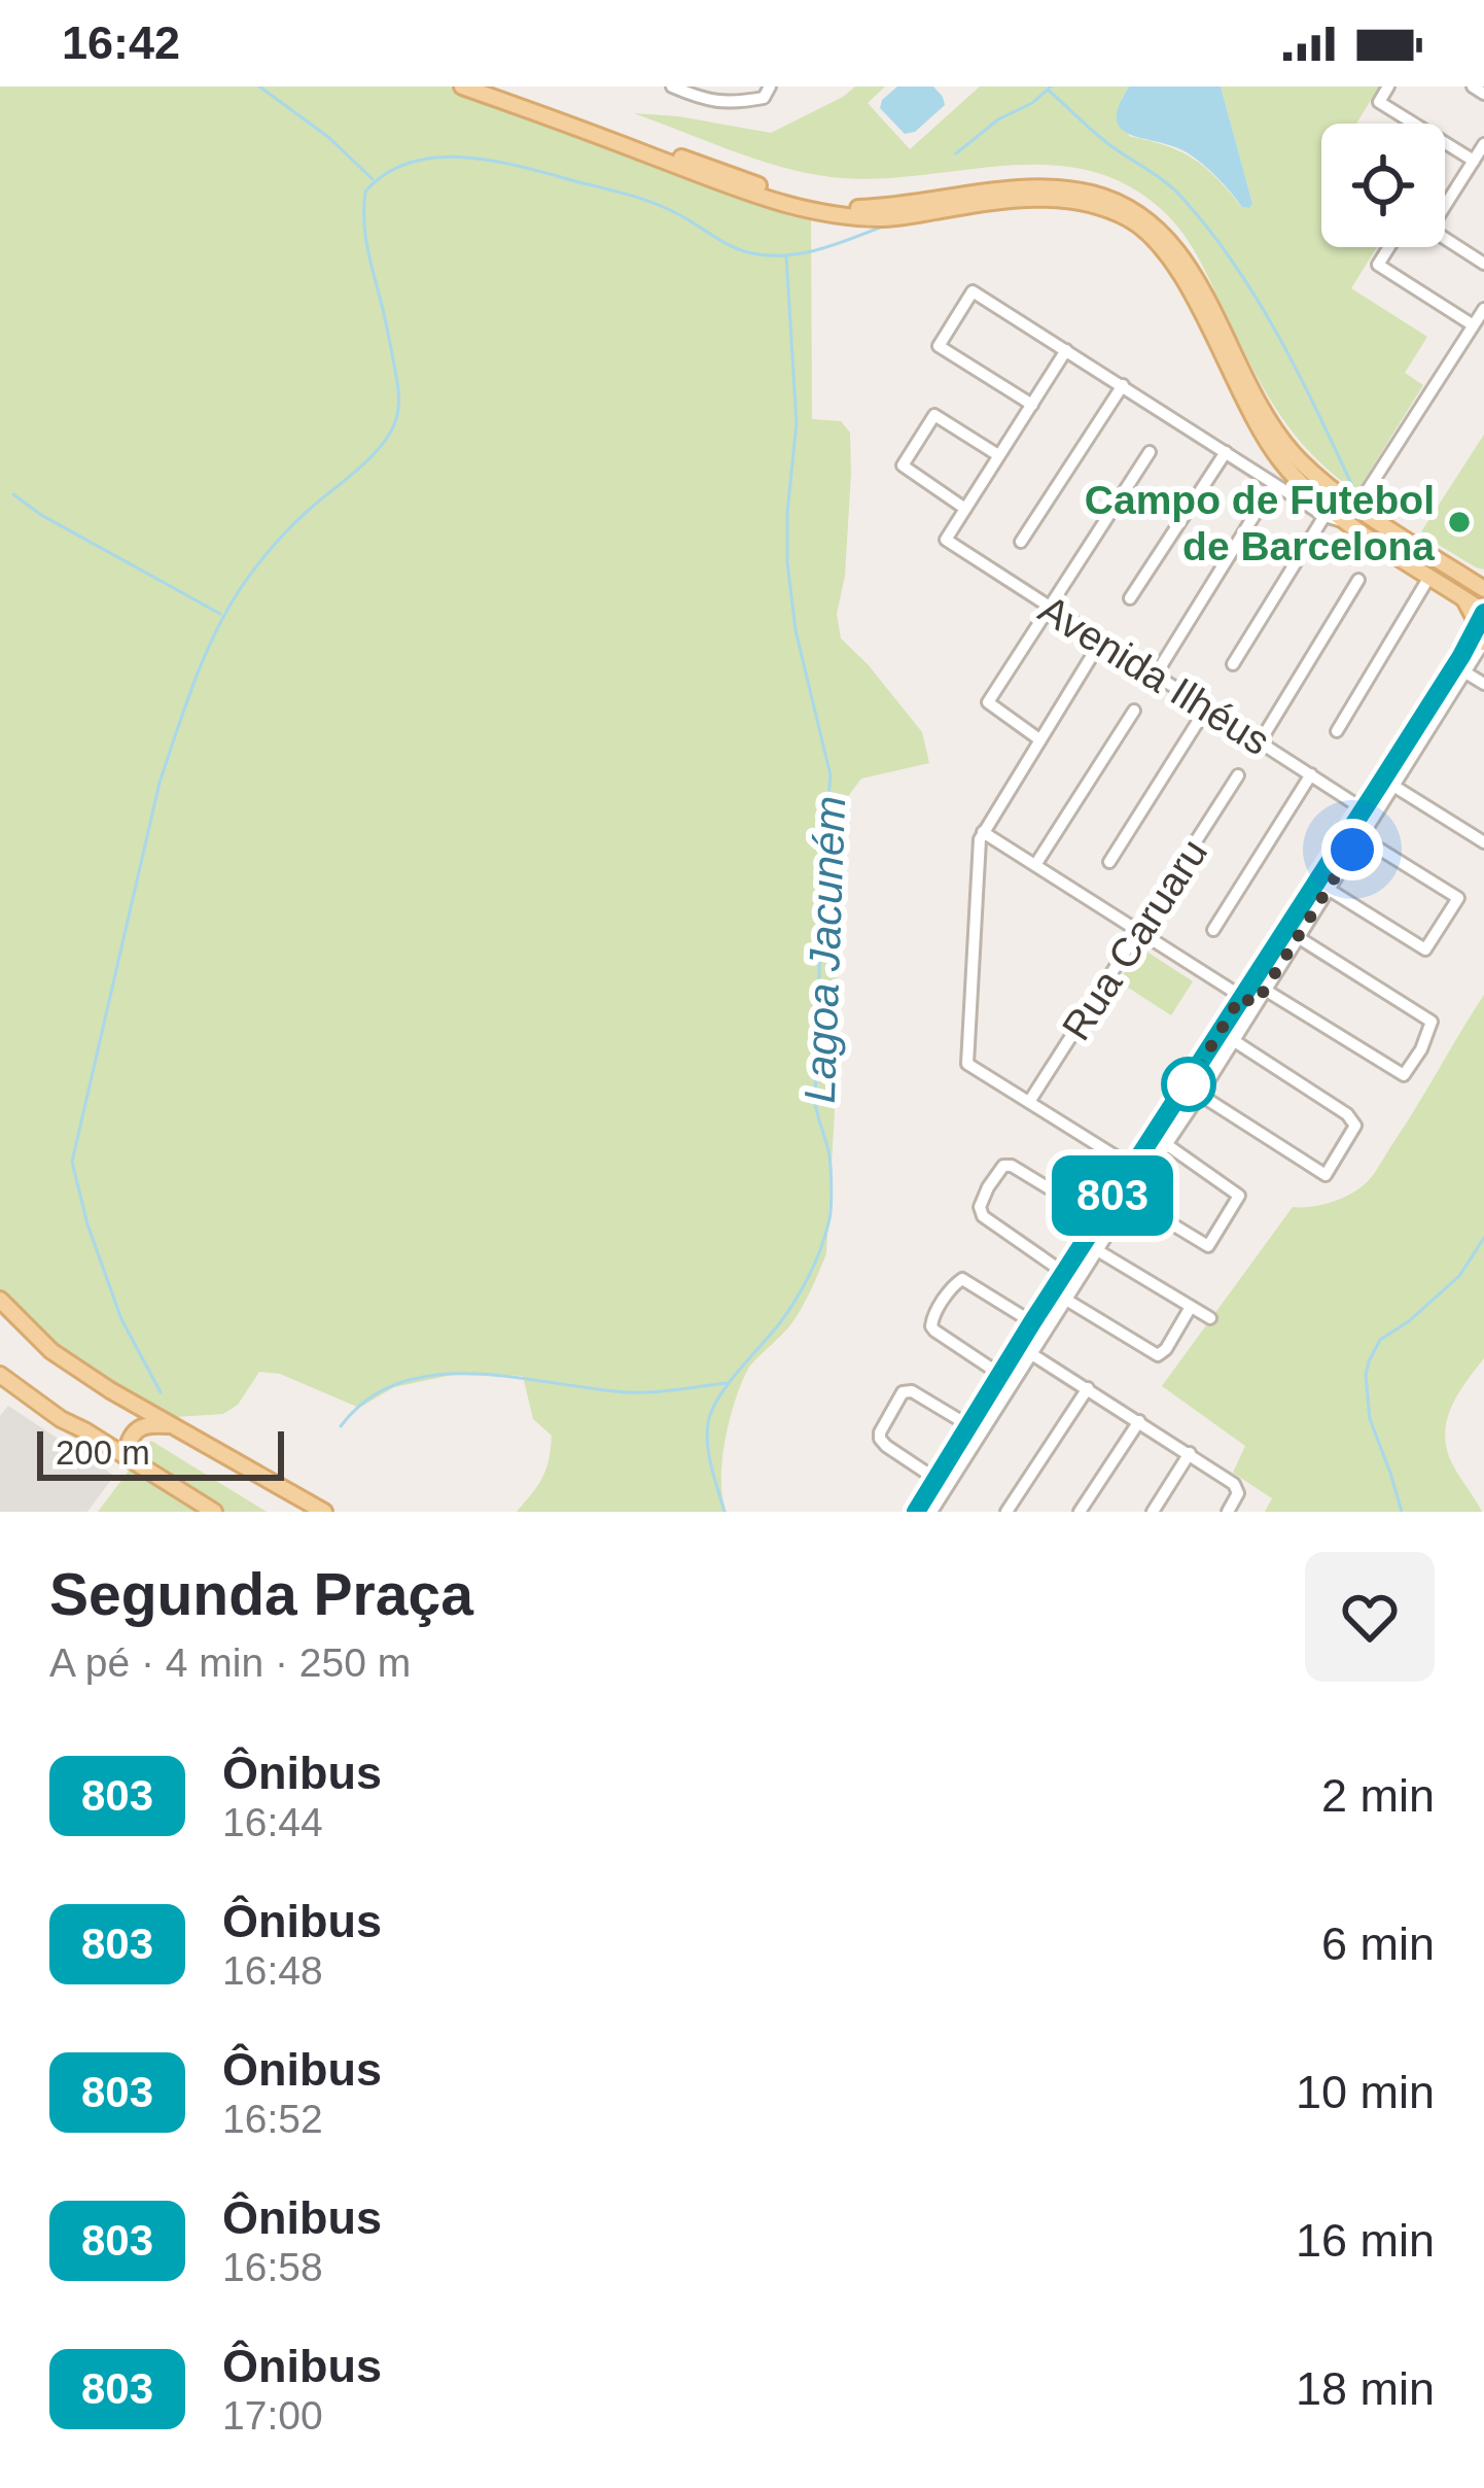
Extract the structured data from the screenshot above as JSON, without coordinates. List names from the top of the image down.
{
  "streets": {
    "street": ["Avenida Ilhéus", "Rua Caruaru"]
  },
  "water": ["Lagoa Jacuném"],
  "places": ["Campo de Futebol de Barcelona"],
  "lines": ["bus line 803"],
  "scale_bar": "200 m",
  "page": {
    "status": "16:42",
    "on_map": "803",
    "scale": "200 m",
    "heading": ["Segunda Praça", "A pé · 4 min · 250 m"],
    "list": [
      {
        "mark": "803",
        "name": "Ônibus",
        "note": "16:44",
        "value": "2 min"
      },
      {
        "mark": "803",
        "name": "Ônibus",
        "note": "16:48",
        "value": "6 min"
      },
      {
        "mark": "803",
        "name": "Ônibus",
        "note": "16:52",
        "value": "10 min"
      },
      {
        "mark": "803",
        "name": "Ônibus",
        "note": "16:58",
        "value": "16 min"
      },
      {
        "mark": "803",
        "name": "Ônibus",
        "note": "17:00",
        "value": "18 min"
      }
    ]
  }
}
